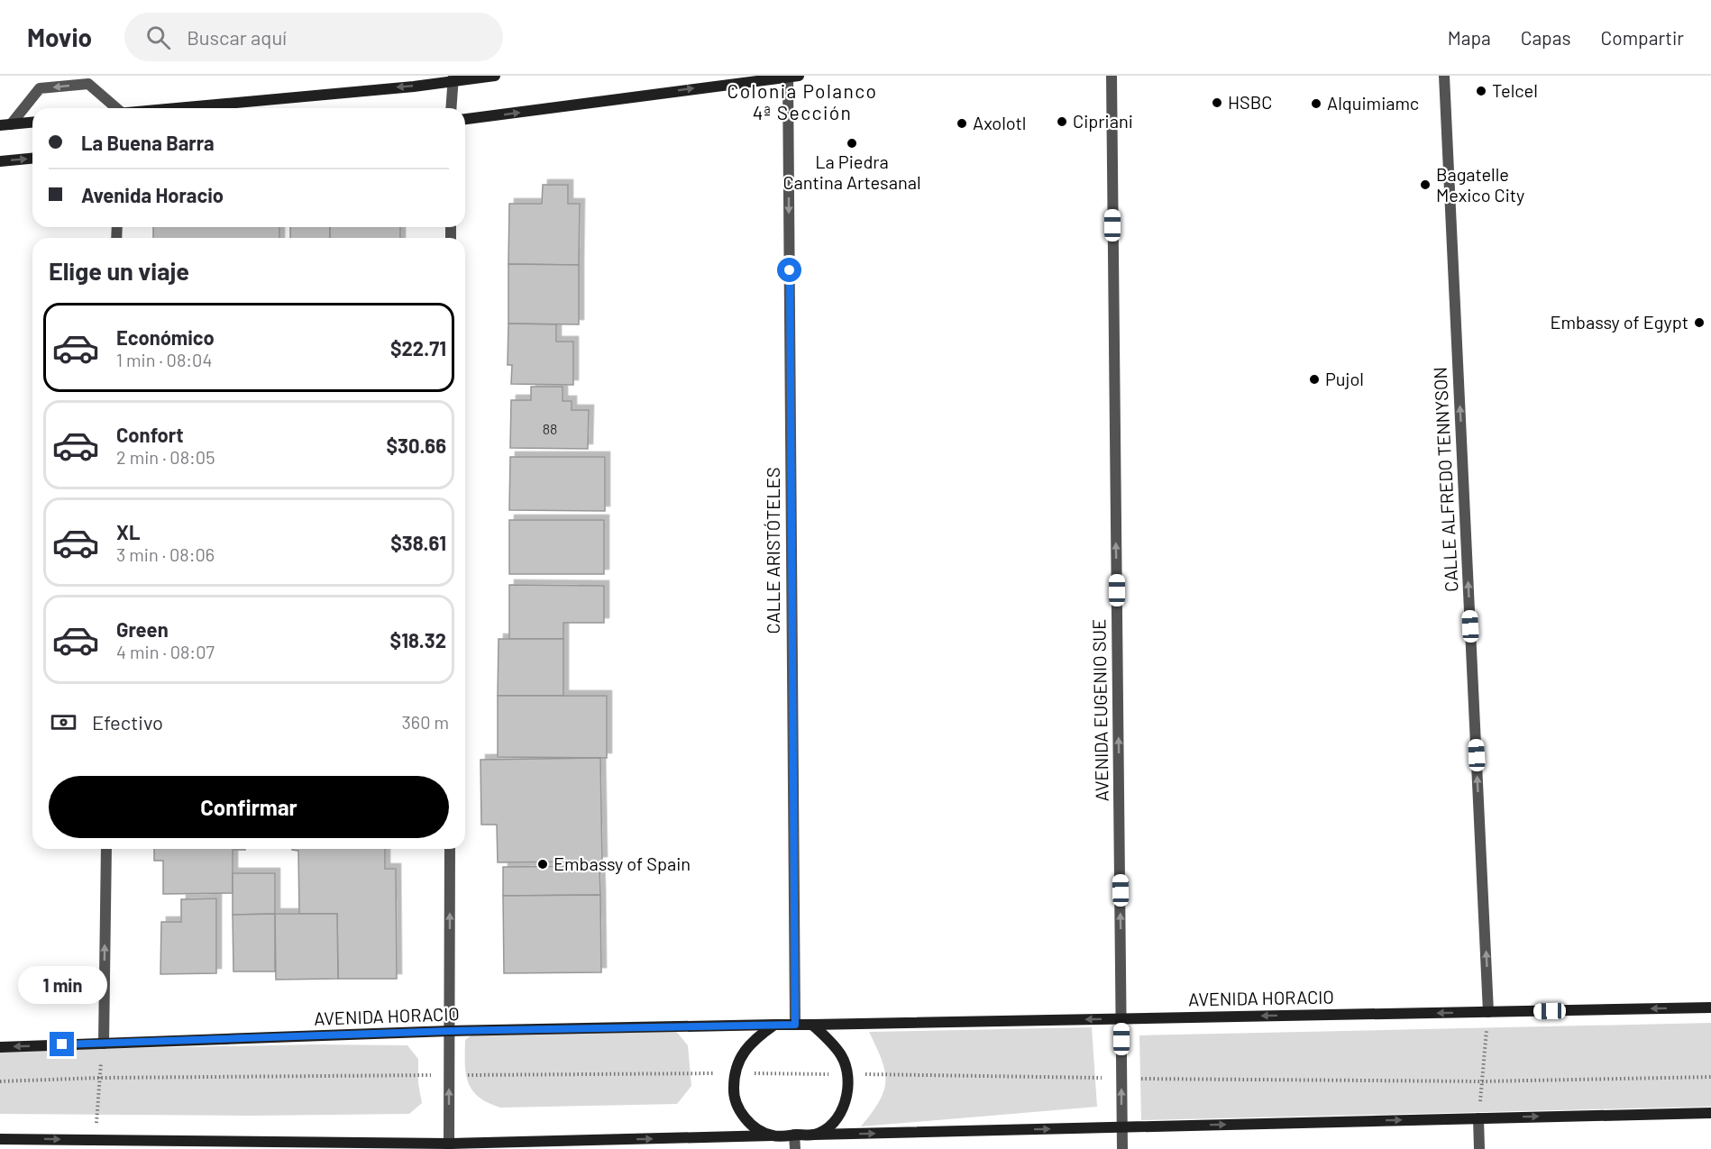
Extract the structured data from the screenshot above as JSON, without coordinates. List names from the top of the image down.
{
  "streets": {
    "street": [
      "CALLE ALFREDO TENNYSON",
      "CALLE ARISTÓTELES",
      "AVENIDA EUGENIO SUE",
      "AVENIDA HORACIO"
    ]
  },
  "crossings": [
    ["CALLE ALFREDO TENNYSON", "AVENIDA HORACIO"],
    ["CALLE ARISTÓTELES", "AVENIDA HORACIO"],
    ["AVENIDA EUGENIO SUE", "AVENIDA HORACIO"]
  ],
  "one_way": [
    "CALLE ALFREDO TENNYSON",
    "CALLE ARISTÓTELES",
    "AVENIDA EUGENIO SUE",
    "AVENIDA HORACIO"
  ],
  "districts": ["Colonia Polanco 4ª Sección"],
  "places": [
    "Telcel",
    "HSBC",
    "Alquimiamc",
    "Cipriani",
    "Axolotl",
    "La Piedra Cantina Artesanal",
    "Bagatelle Mexico City",
    "Embassy of Egypt",
    "Pujol",
    "Embassy of Spain"
  ],
  "house_numbers": ["88"],
  "page": {
    "header": "Movio",
    "search": "Buscar aquí",
    "nav": ["Mapa", "Capas", "Compartir"],
    "banner": ["La Buena Barra", "Avenida Horacio"],
    "heading": "Elige un viaje",
    "list": [
      {
        "name": "Económico",
        "note": "1 min · 08:04",
        "value": "$22.71"
      },
      {
        "name": "Confort",
        "note": "2 min · 08:05",
        "value": "$30.66"
      },
      {
        "name": "XL",
        "note": "3 min · 08:06",
        "value": "$38.61"
      },
      {
        "name": "Green",
        "note": "4 min · 08:07",
        "value": "$18.32"
      }
    ],
    "pay": ["Efectivo", "360 m"],
    "buttons": "Confirmar",
    "bubble": "1 min"
  }
}
